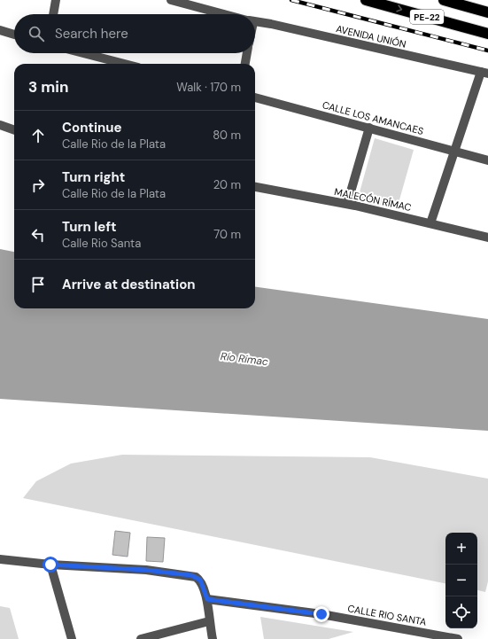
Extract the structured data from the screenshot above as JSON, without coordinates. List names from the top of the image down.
{
  "streets": {
    "highway": ["PE-22"],
    "street": [
      "AVENIDA UNIÓN",
      "CALLE LOS AMANCAES",
      "MALECÓN RÍMAC",
      "CALLE RIO SANTA"
    ]
  },
  "water": ["Río Rímac"],
  "page": {
    "search": "Search here",
    "heading": ["3 min", "Walk · 170 m"],
    "list": [
      ["Continue", "Calle Rio de la Plata", "80 m"],
      ["Turn right", "Calle Rio de la Plata", "20 m"],
      ["Turn left", "Calle Rio Santa", "70 m"],
      "Arrive at destination"
    ],
    "map_buttons": ["+", "−"]
  }
}
